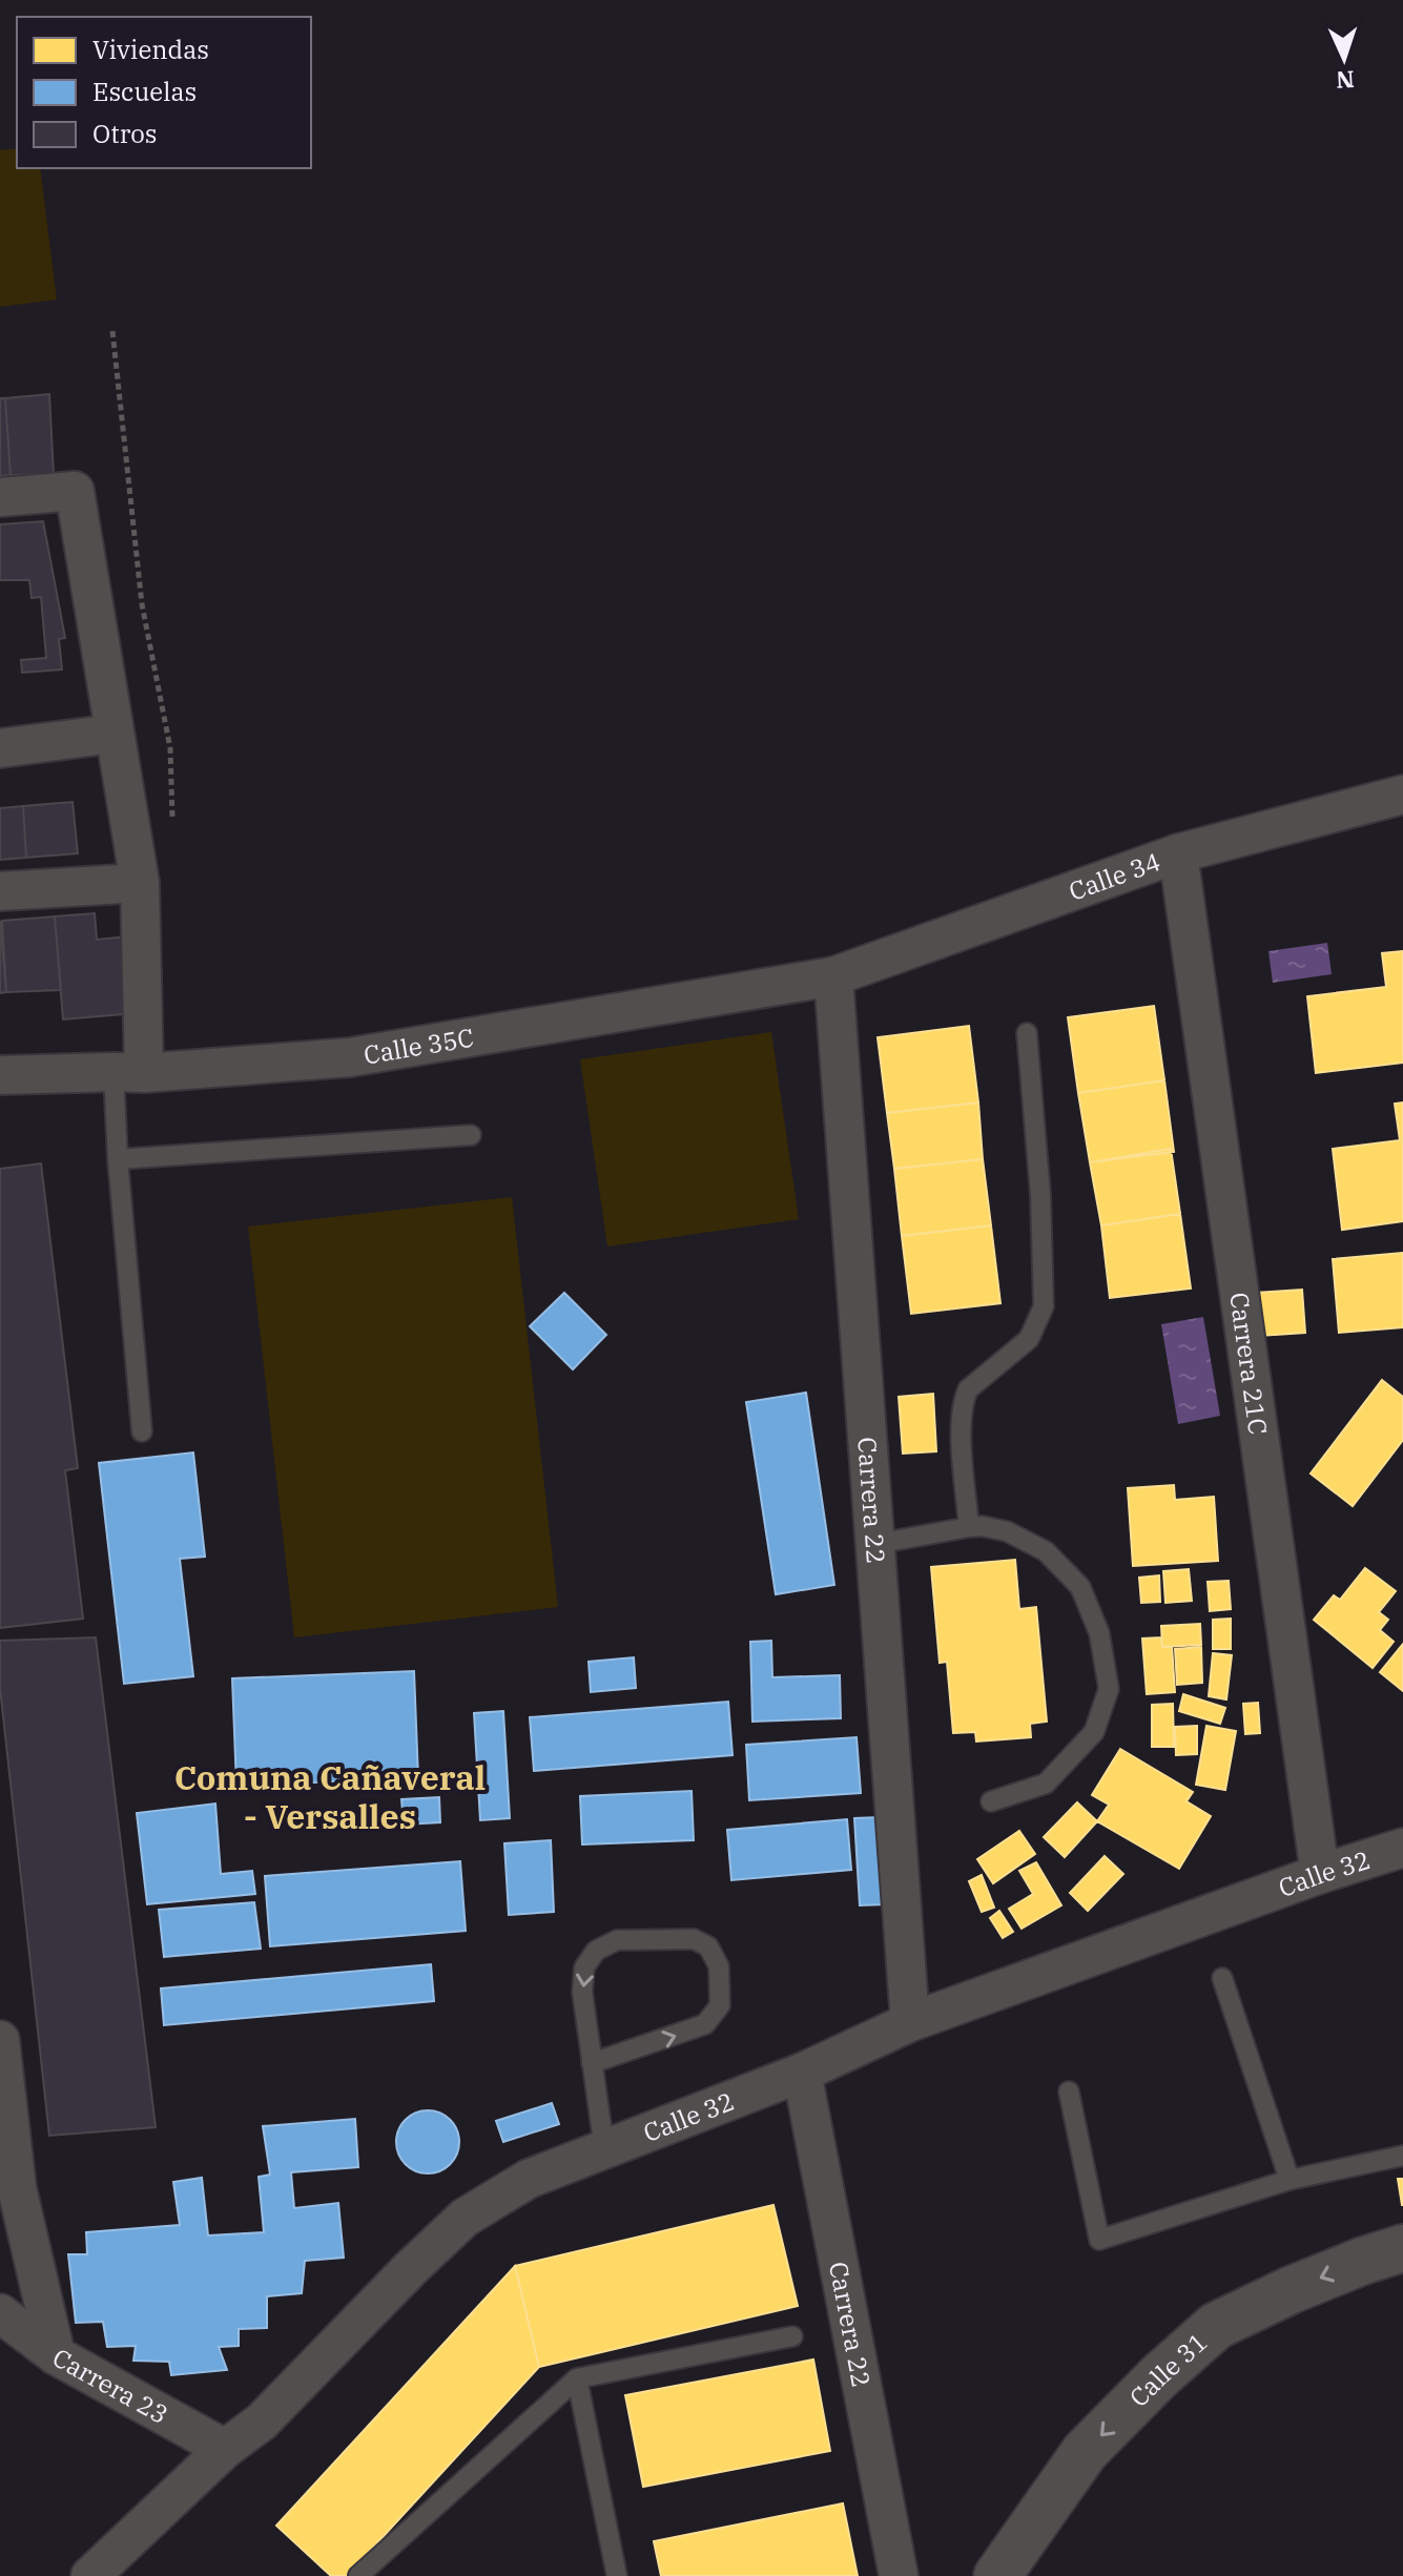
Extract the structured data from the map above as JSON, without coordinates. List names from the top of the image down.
{
  "streets": {
    "street": [
      "Calle 34",
      "Calle 35C",
      "Carrera 21C",
      "Carrera 22",
      "Calle 32",
      "Calle 31",
      "Carrera 23"
    ]
  },
  "crossings": [
    ["Calle 34", "Calle 35C"],
    ["Calle 34", "Carrera 21C"],
    ["Calle 34", "Carrera 22"],
    ["Calle 35C", "Carrera 22"],
    ["Carrera 21C", "Calle 32"],
    ["Carrera 22", "Calle 32"],
    ["Calle 32", "Carrera 23"]
  ],
  "one_way": ["Calle 31"],
  "districts": ["Comuna Cañaveral - Versalles"],
  "legend": ["Viviendas", "Escuelas", "Otros"],
  "north": "bottom"
}
